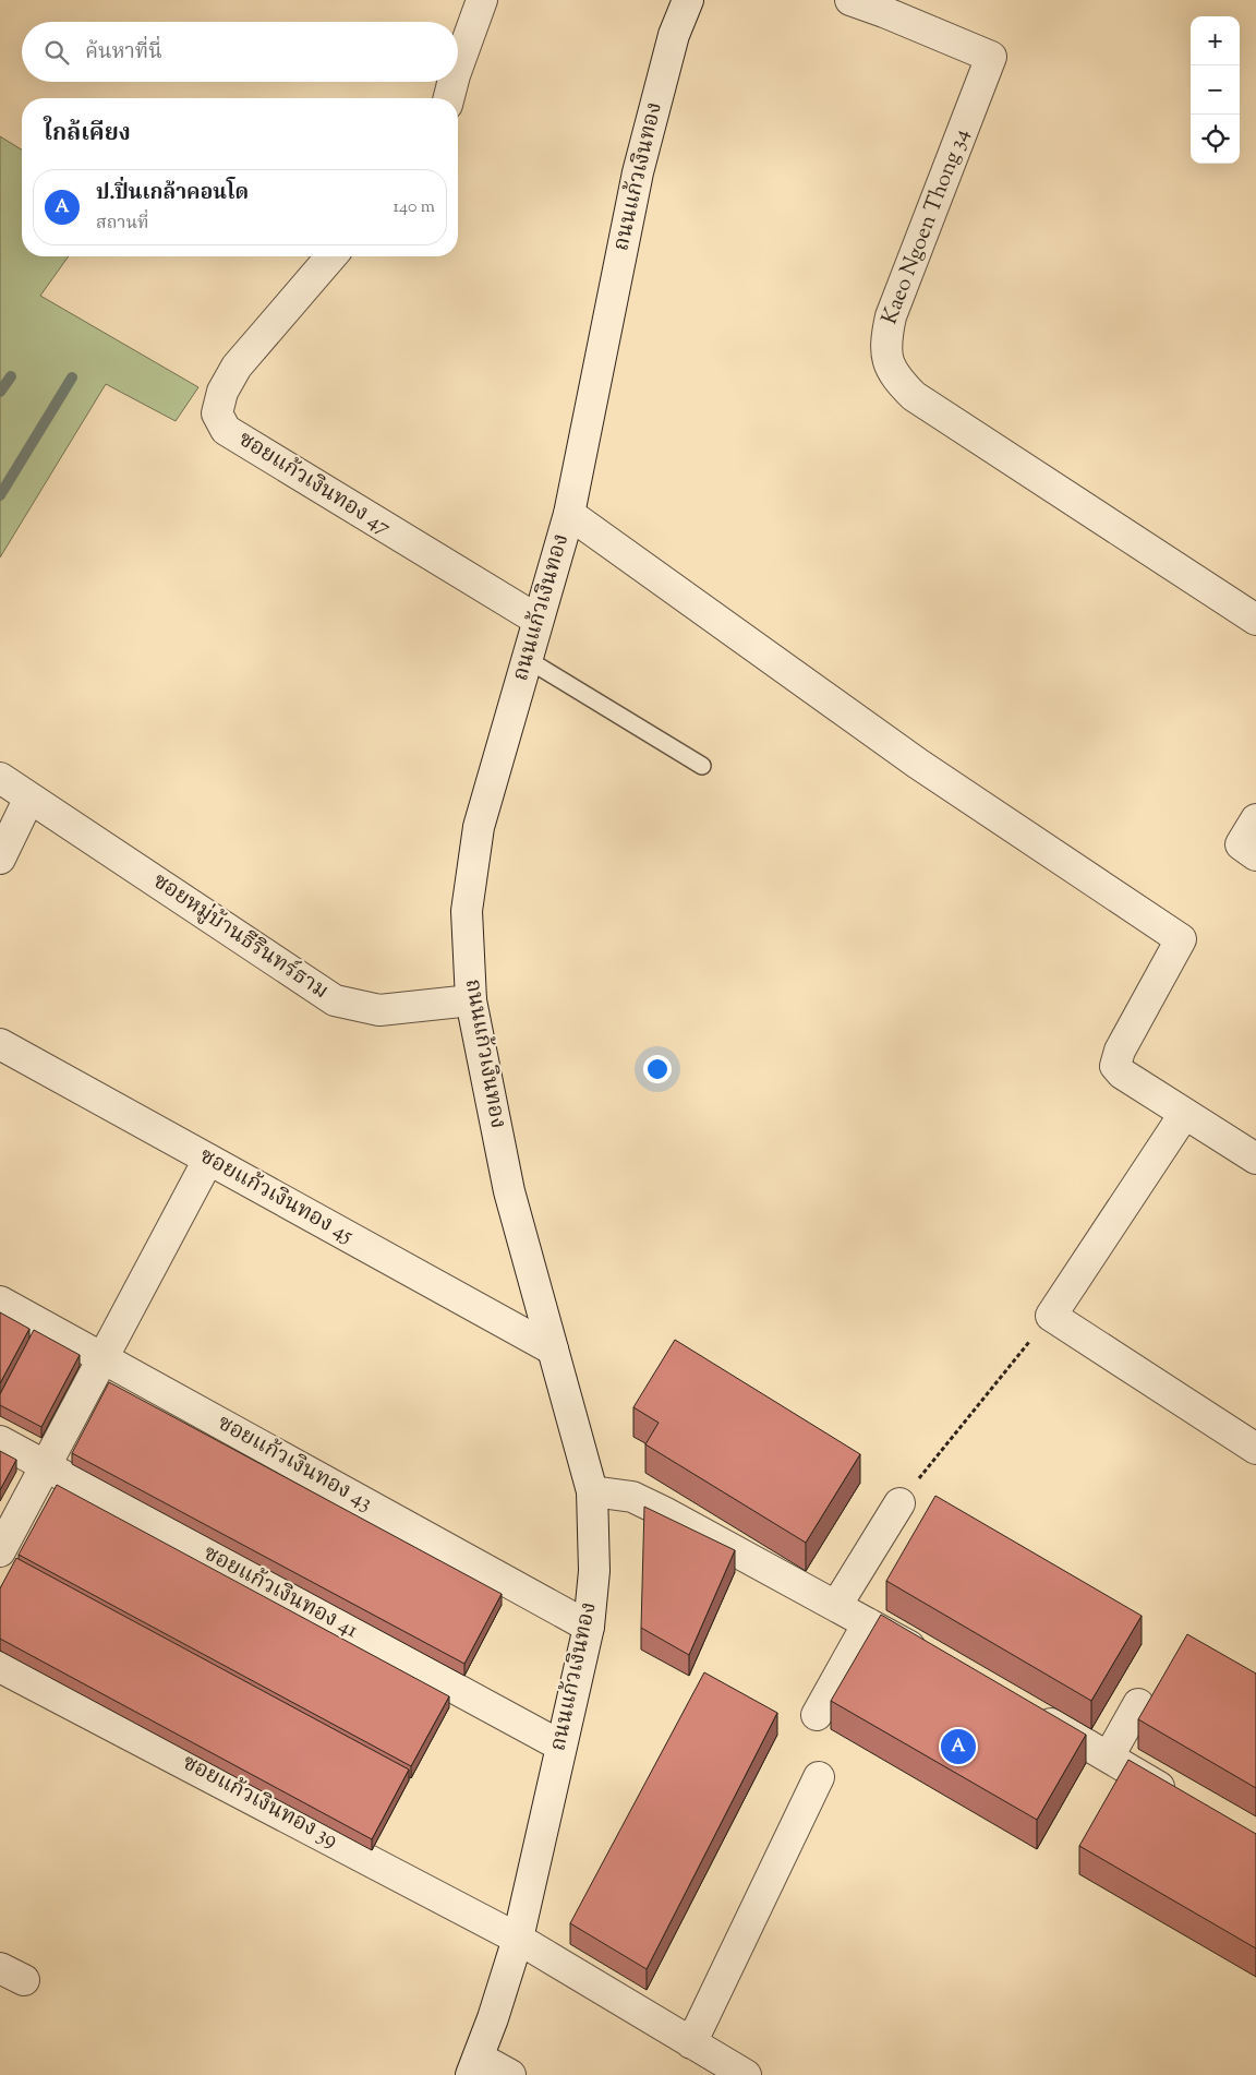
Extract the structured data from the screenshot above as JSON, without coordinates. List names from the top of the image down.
{
  "streets": {
    "street": [
      "ถนนแก้วเงินทอง",
      "Kaeo Ngoen Thong 34",
      "ซอยแก้วเงินทอง 47",
      "ซอยหมู่บ้านธีรินทร์ธาม",
      "ซอยแก้วเงินทอง 45",
      "ซอยแก้วเงินทอง 43",
      "ซอยแก้วเงินทอง 41",
      "ซอยแก้วเงินทอง 39"
    ]
  },
  "crossings": [
    ["ถนนแก้วเงินทอง", "ซอยแก้วเงินทอง 47"],
    ["ถนนแก้วเงินทอง", "ซอยหมู่บ้านธีรินทร์ธาม"],
    ["ถนนแก้วเงินทอง", "ซอยแก้วเงินทอง 45"],
    ["ถนนแก้วเงินทอง", "ซอยแก้วเงินทอง 43"],
    ["ถนนแก้วเงินทอง", "ซอยแก้วเงินทอง 41"],
    ["ถนนแก้วเงินทอง", "ซอยแก้วเงินทอง 39"]
  ],
  "page": {
    "map_buttons": ["+", "−"],
    "search": "ค้นหาที่นี่",
    "heading": "ใกล้เคียง",
    "list": [
      {
        "mark": "A",
        "name": "ป.ปิ่นเกล้าคอนโด",
        "note": "สถานที่",
        "value": "140 m"
      }
    ],
    "pins": "A"
  }
}
